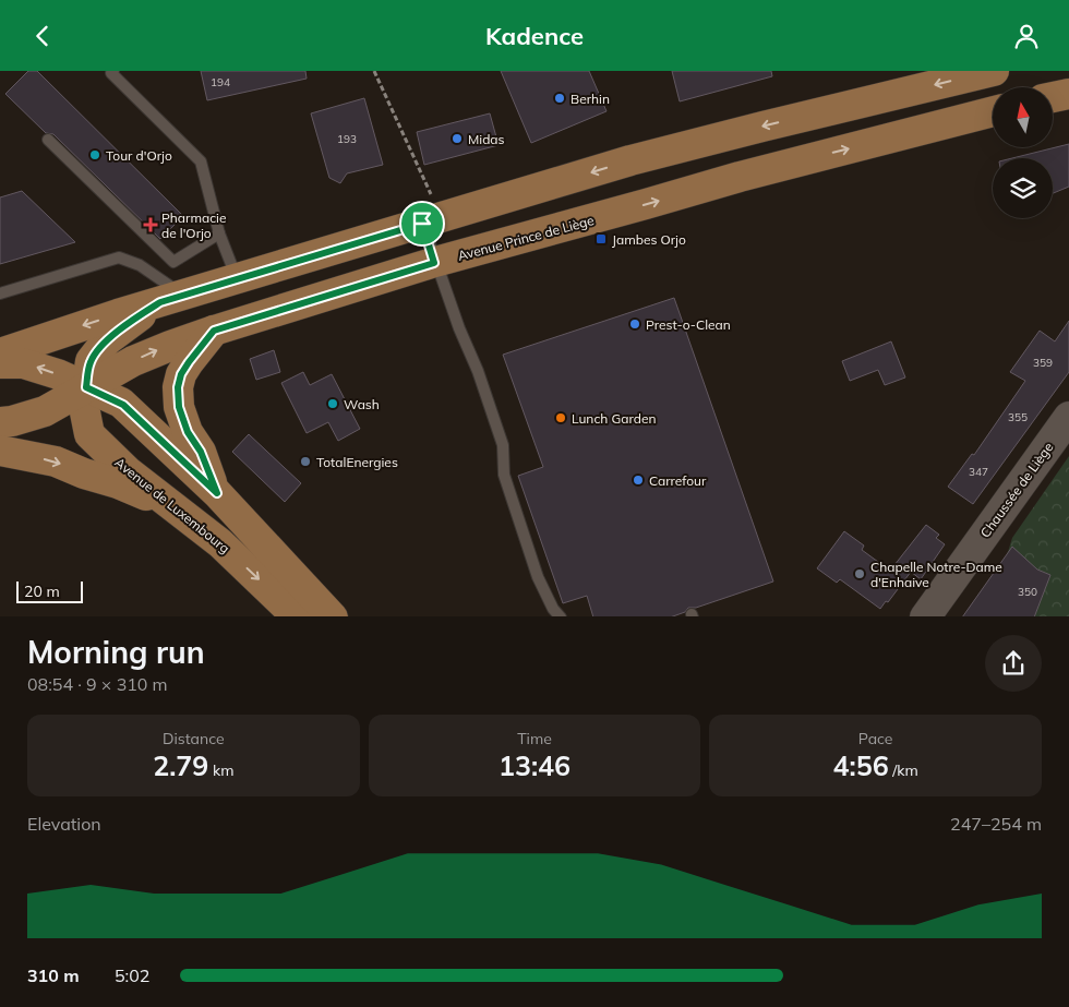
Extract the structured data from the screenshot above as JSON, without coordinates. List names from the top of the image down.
{
  "streets": {
    "main road": ["Avenue Prince de Liège", "Avenue de Luxembourg"],
    "street": ["Chaussée de Liège"]
  },
  "crossings": [
    ["Avenue Prince de Liège", "Avenue de Luxembourg"]
  ],
  "places": {
    "other": [
      "Berhin",
      "Midas",
      "Tour d'Orjo",
      "Prest-o-Clean",
      "Wash",
      "Lunch Garden",
      "TotalEnergies",
      "Carrefour",
      "Chapelle Notre-Dame d'Enhaive"
    ],
    "health": ["Pharmacie de l'Orjo"],
    "transit": ["Jambes Orjo"]
  },
  "house_numbers": [
    "194",
    "193",
    "359",
    "355",
    "347",
    "350"
  ],
  "scale_bar": "20 m",
  "north": "top",
  "page": {
    "header": "Kadence",
    "scale": "20 m",
    "heading": ["Morning run", "08:54 · 9 × 310 m"],
    "stats": [
      ["Distance", "2.79 km"],
      ["Time", "13:46"],
      ["Pace", "4:56 /km"]
    ],
    "chart": ["Elevation", "247–254 m"],
    "list": [
      {
        "name": "310 m",
        "note": "5:02"
      }
    ]
  }
}
